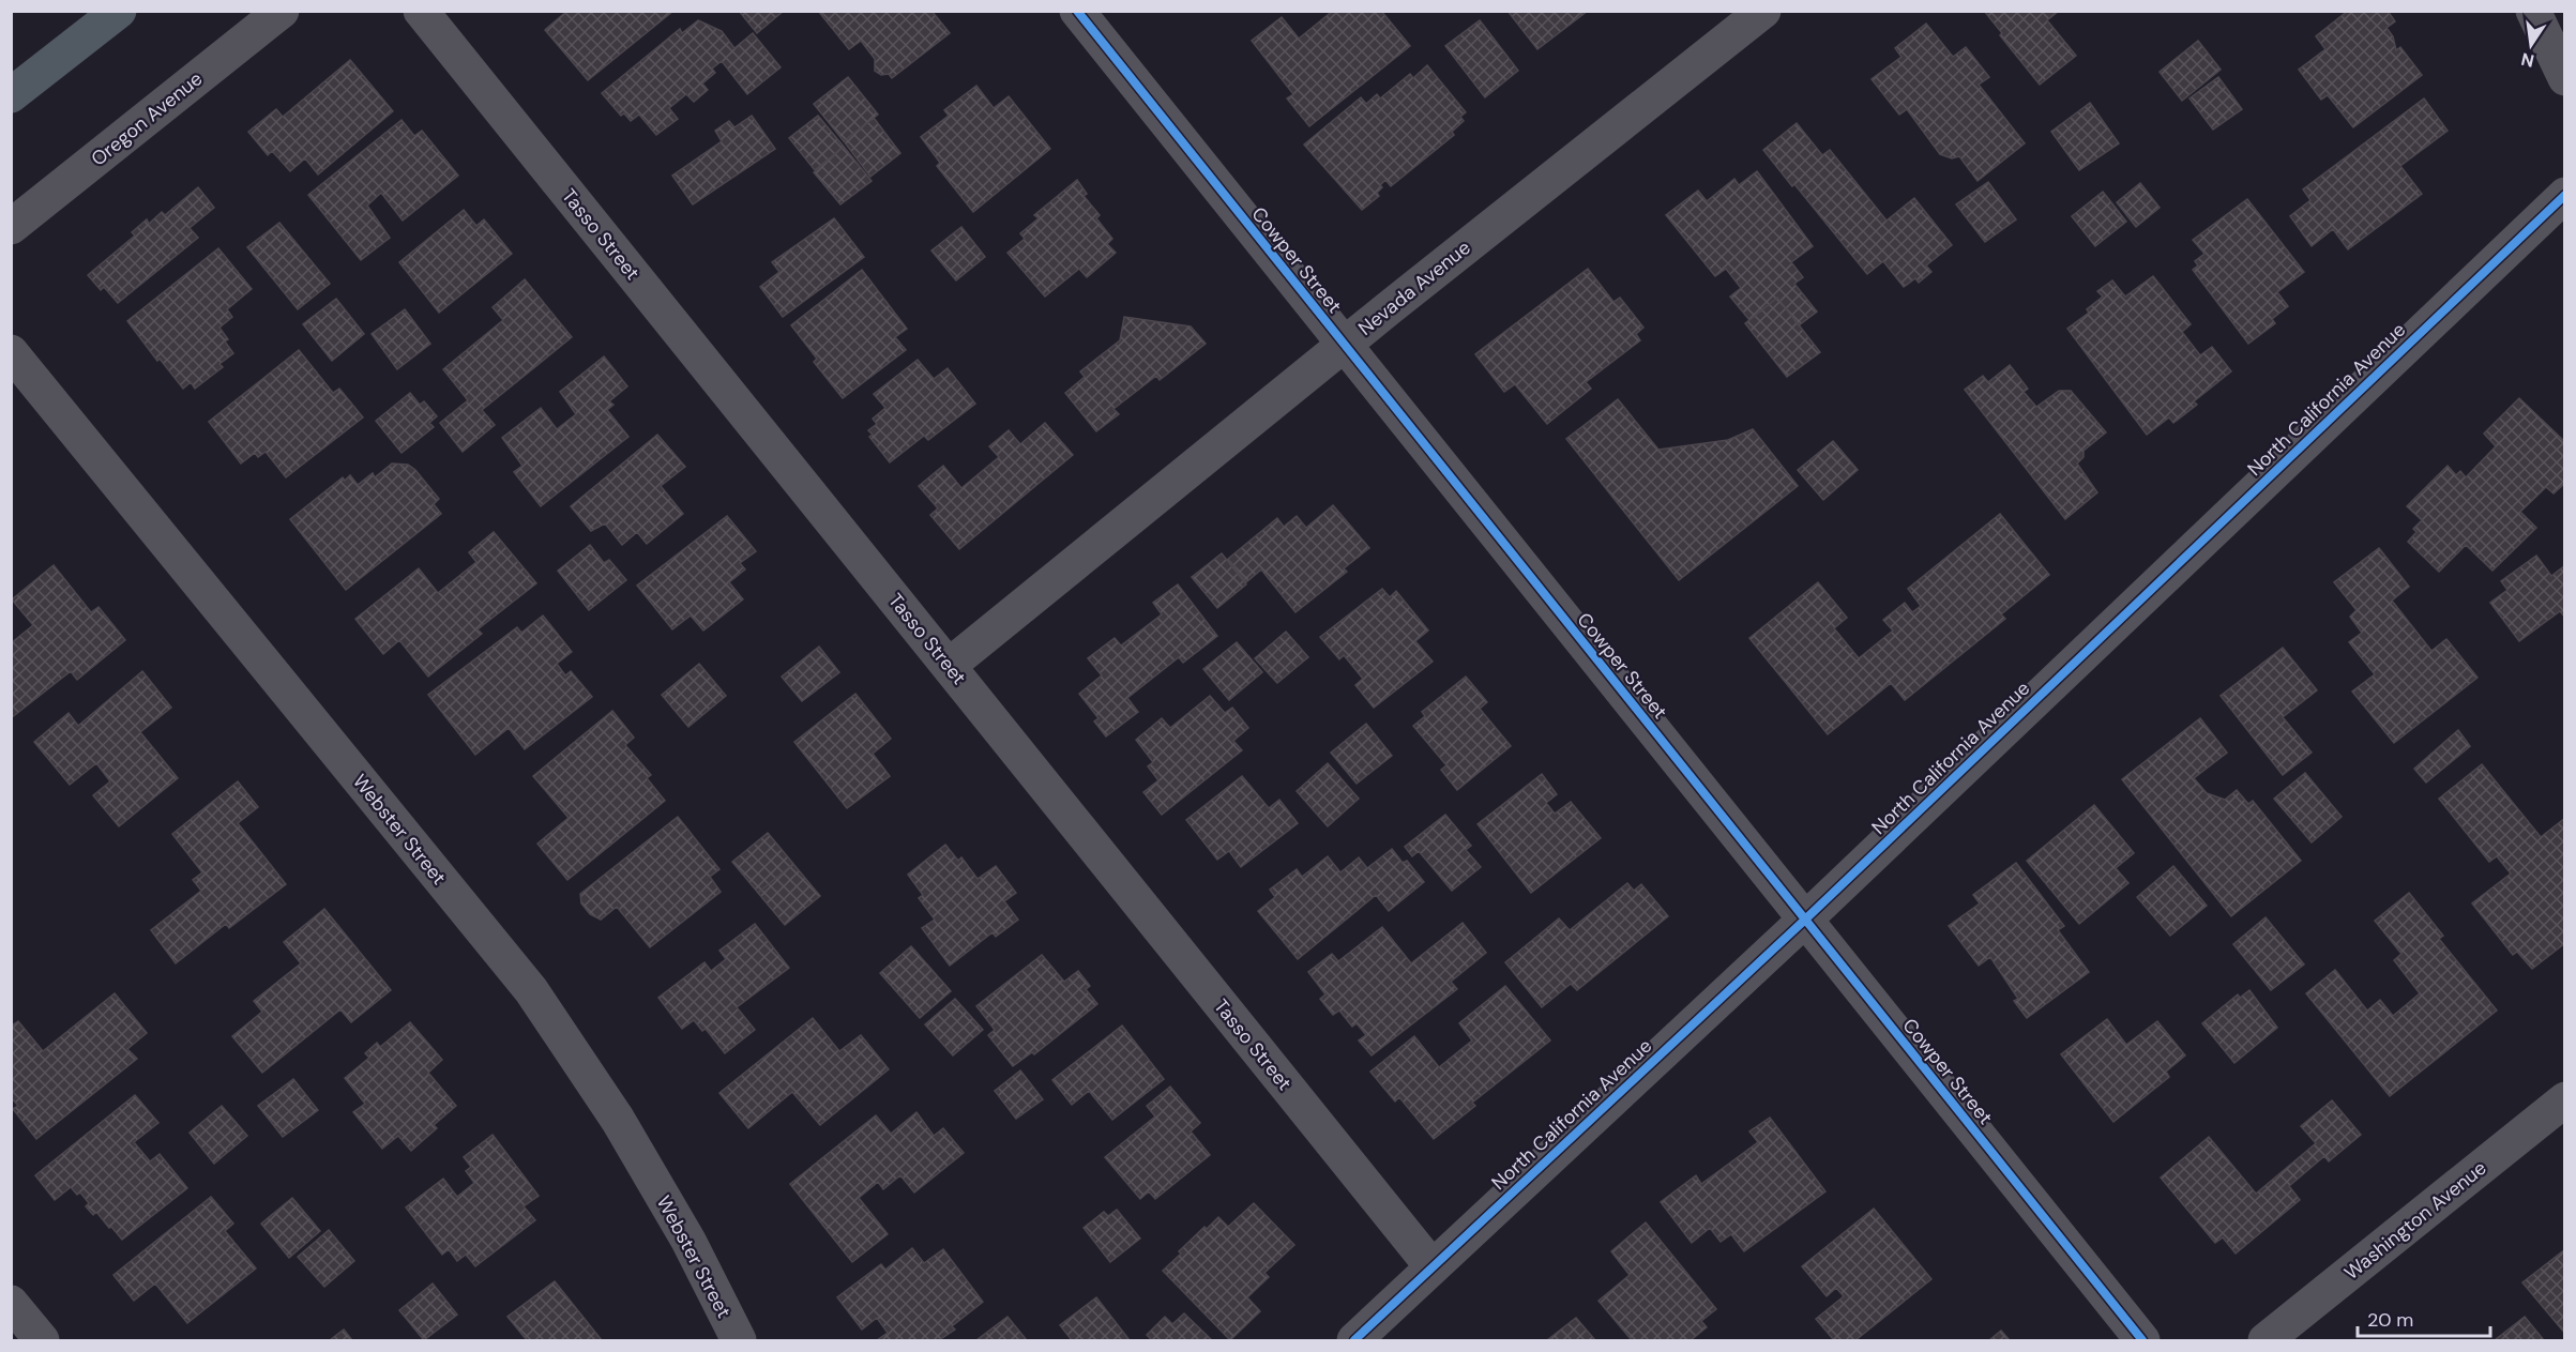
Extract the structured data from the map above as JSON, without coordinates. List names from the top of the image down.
{
  "streets": {
    "street": [
      "Oregon Avenue",
      "Tasso Street",
      "Cowper Street",
      "Nevada Avenue",
      "North California Avenue",
      "Webster Street",
      "Washington Avenue"
    ]
  },
  "crossings": [
    ["Tasso Street", "Nevada Avenue"],
    ["Tasso Street", "North California Avenue"],
    ["Cowper Street", "Nevada Avenue"],
    ["Cowper Street", "North California Avenue"]
  ],
  "scale_bar": "20 m",
  "north": "bottom"
}
